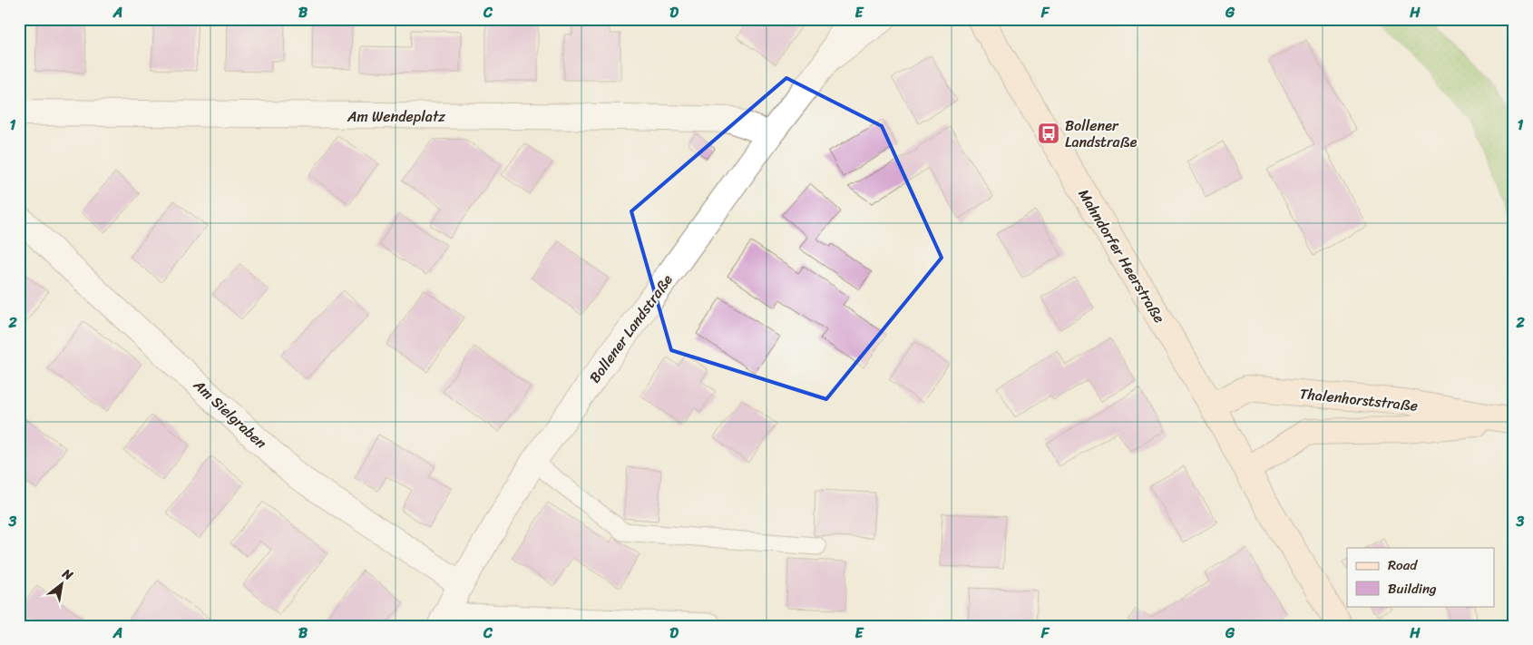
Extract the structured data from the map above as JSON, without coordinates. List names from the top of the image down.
{
  "streets": {
    "main road": ["Mahndorfer Heerstraße", "Thalenhorststraße"],
    "street": ["Am Wendeplatz", "Bollener Landstraße", "Am Sielgraben"]
  },
  "crossings": [
    ["Am Wendeplatz", "Bollener Landstraße"],
    ["Mahndorfer Heerstraße", "Thalenhorststraße"],
    ["Bollener Landstraße", "Am Sielgraben"]
  ],
  "places": {
    "bus stop": ["Bollener Landstraße"]
  },
  "legend": ["Road", "Building"],
  "north": "top right",
  "grid": {
    "columns": [
      "A",
      "B",
      "C",
      "D",
      "E",
      "F",
      "G",
      "H"
    ],
    "rows": ["1", "2", "3"]
  }
}
